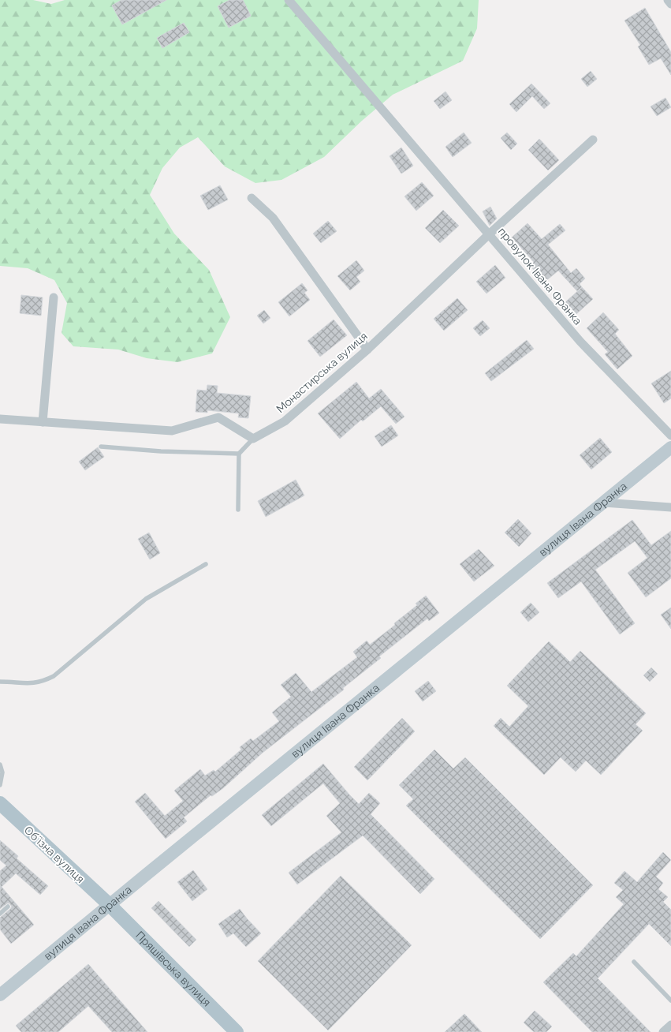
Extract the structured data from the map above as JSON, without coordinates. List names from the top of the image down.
{
  "streets": {
    "main road": ["Обʼїзна вулиця", "Пряшівська вулиця"],
    "street": ["провулок Івана Франка", "Монастирська вулиця", "вулиця Івана Франка"]
  },
  "crossings": [
    ["провулок Івана Франка", "Монастирська вулиця"],
    ["вулиця Івана Франка", "Обʼїзна вулиця"],
    ["вулиця Івана Франка", "Пряшівська вулиця"],
    ["Обʼїзна вулиця", "Пряшівська вулиця"]
  ]
}
